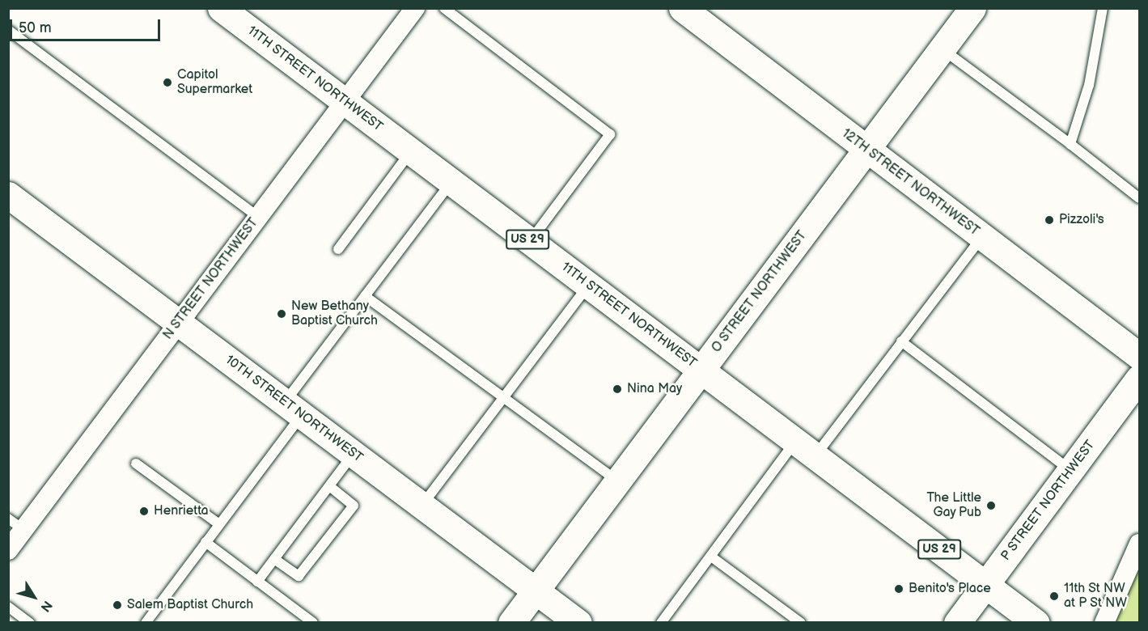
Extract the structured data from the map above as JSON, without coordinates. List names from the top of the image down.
{
  "streets": {
    "main road": [
      "11TH STREET NORTHWEST",
      "12TH STREET NORTHWEST",
      "US 29",
      "O STREET NORTHWEST",
      "10TH STREET NORTHWEST",
      "P STREET NORTHWEST"
    ],
    "street": ["N STREET NORTHWEST"]
  },
  "crossings": [
    ["11TH STREET NORTHWEST", "N STREET NORTHWEST"],
    ["11TH STREET NORTHWEST", "O STREET NORTHWEST"],
    ["11TH STREET NORTHWEST", "P STREET NORTHWEST"],
    ["12TH STREET NORTHWEST", "O STREET NORTHWEST"],
    ["N STREET NORTHWEST", "10TH STREET NORTHWEST"],
    ["O STREET NORTHWEST", "10TH STREET NORTHWEST"]
  ],
  "places": [
    "Capitol Supermarket",
    "Pizzoli's",
    "New Bethany Baptist Church",
    "Nina May",
    "The Little Gay Pub",
    "Henrietta",
    "Benito's Place",
    "11th St NW at P St NW",
    "Salem Baptist Church"
  ],
  "scale_bar": "50 m",
  "north": "bottom right"
}
